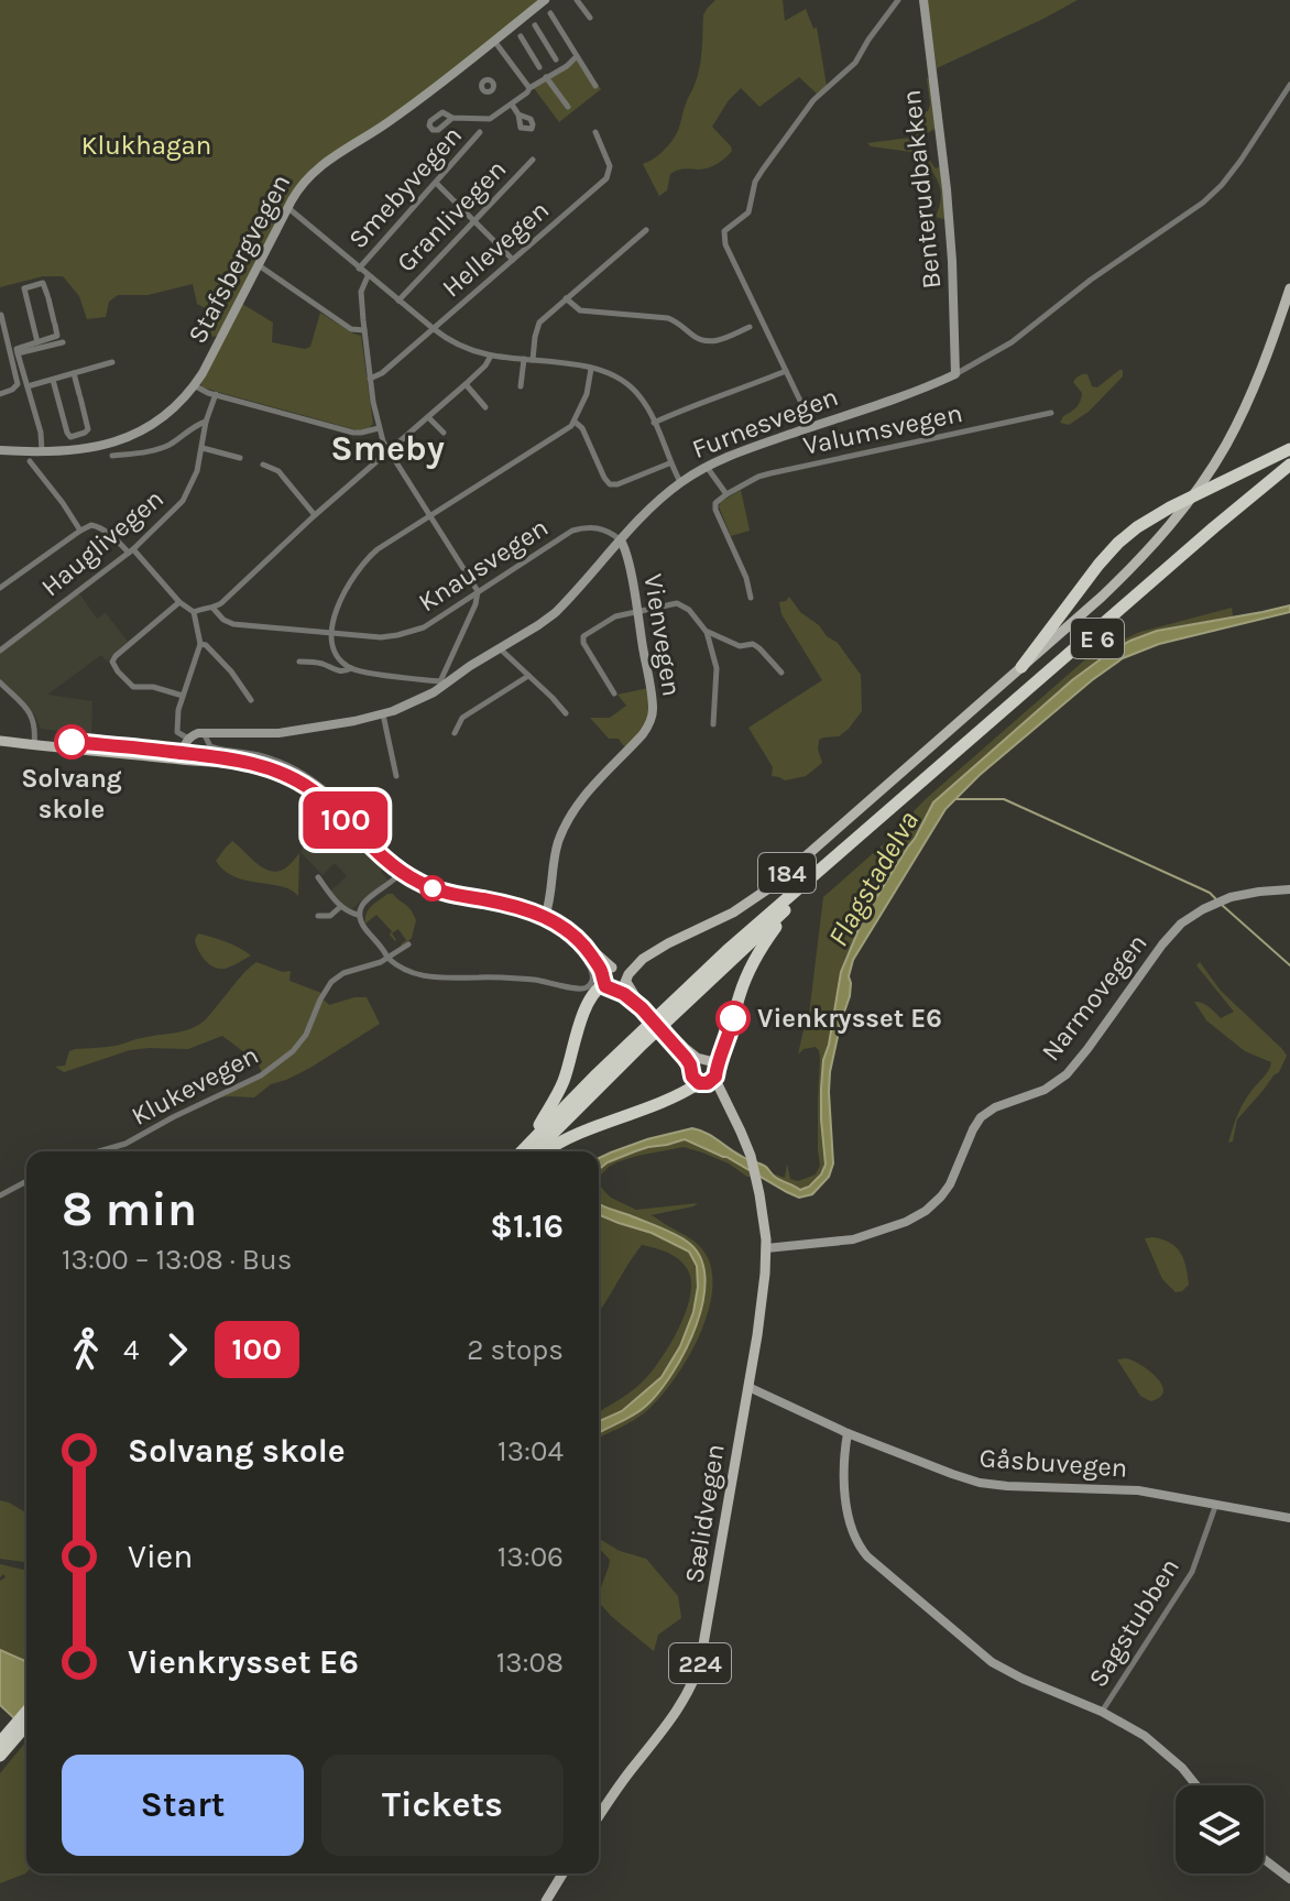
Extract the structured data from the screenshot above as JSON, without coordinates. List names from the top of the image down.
{
  "streets": {
    "highway": ["E 6"],
    "main road": [
      "Benterudbakken",
      "Stafsbergvegen",
      "Furnesvegen",
      "Vienvegen",
      "184",
      "Narmovegen",
      "Gåsbuvegen",
      "Sælidvegen",
      "224"
    ],
    "street": [
      "Smebyvegen",
      "Granlivegen",
      "Hellevegen",
      "Valumsvegen",
      "Hauglivegen",
      "Knausvegen",
      "Klukevegen",
      "Sagstubben"
    ]
  },
  "crossings": [
    ["Smebyvegen", "Hellevegen"],
    ["Smebyvegen", "Knausvegen"],
    ["Benterudbakken", "Furnesvegen"],
    ["Furnesvegen", "Knausvegen"],
    ["Furnesvegen", "Vienvegen"],
    ["Knausvegen", "Vienvegen"],
    ["Vienvegen", "224"],
    ["E 6", "184"],
    ["E 6", "Sælidvegen"],
    ["E 6", "224"],
    ["184", "224"],
    ["Narmovegen", "Sælidvegen"],
    ["Gåsbuvegen", "Sælidvegen"],
    ["Gåsbuvegen", "Sagstubben"],
    ["Sælidvegen", "224"]
  ],
  "districts": ["Smeby"],
  "water": ["Flagstadelva"],
  "parks": ["Klukhagan"],
  "places": ["Solvang skole", "Vienkrysset E6"],
  "lines": ["bus line 100"],
  "page": {
    "on_map": "100",
    "heading": ["8 min", "13:00 – 13:08 · Bus", "$1.16"],
    "legs": ["4", "100", "2 stops"],
    "list": [
      {
        "name": "Solvang skole",
        "value": "13:04"
      },
      {
        "name": "Vien",
        "value": "13:06"
      },
      {
        "name": "Vienkrysset E6",
        "value": "13:08"
      }
    ],
    "buttons": ["Start", "Tickets"]
  }
}
